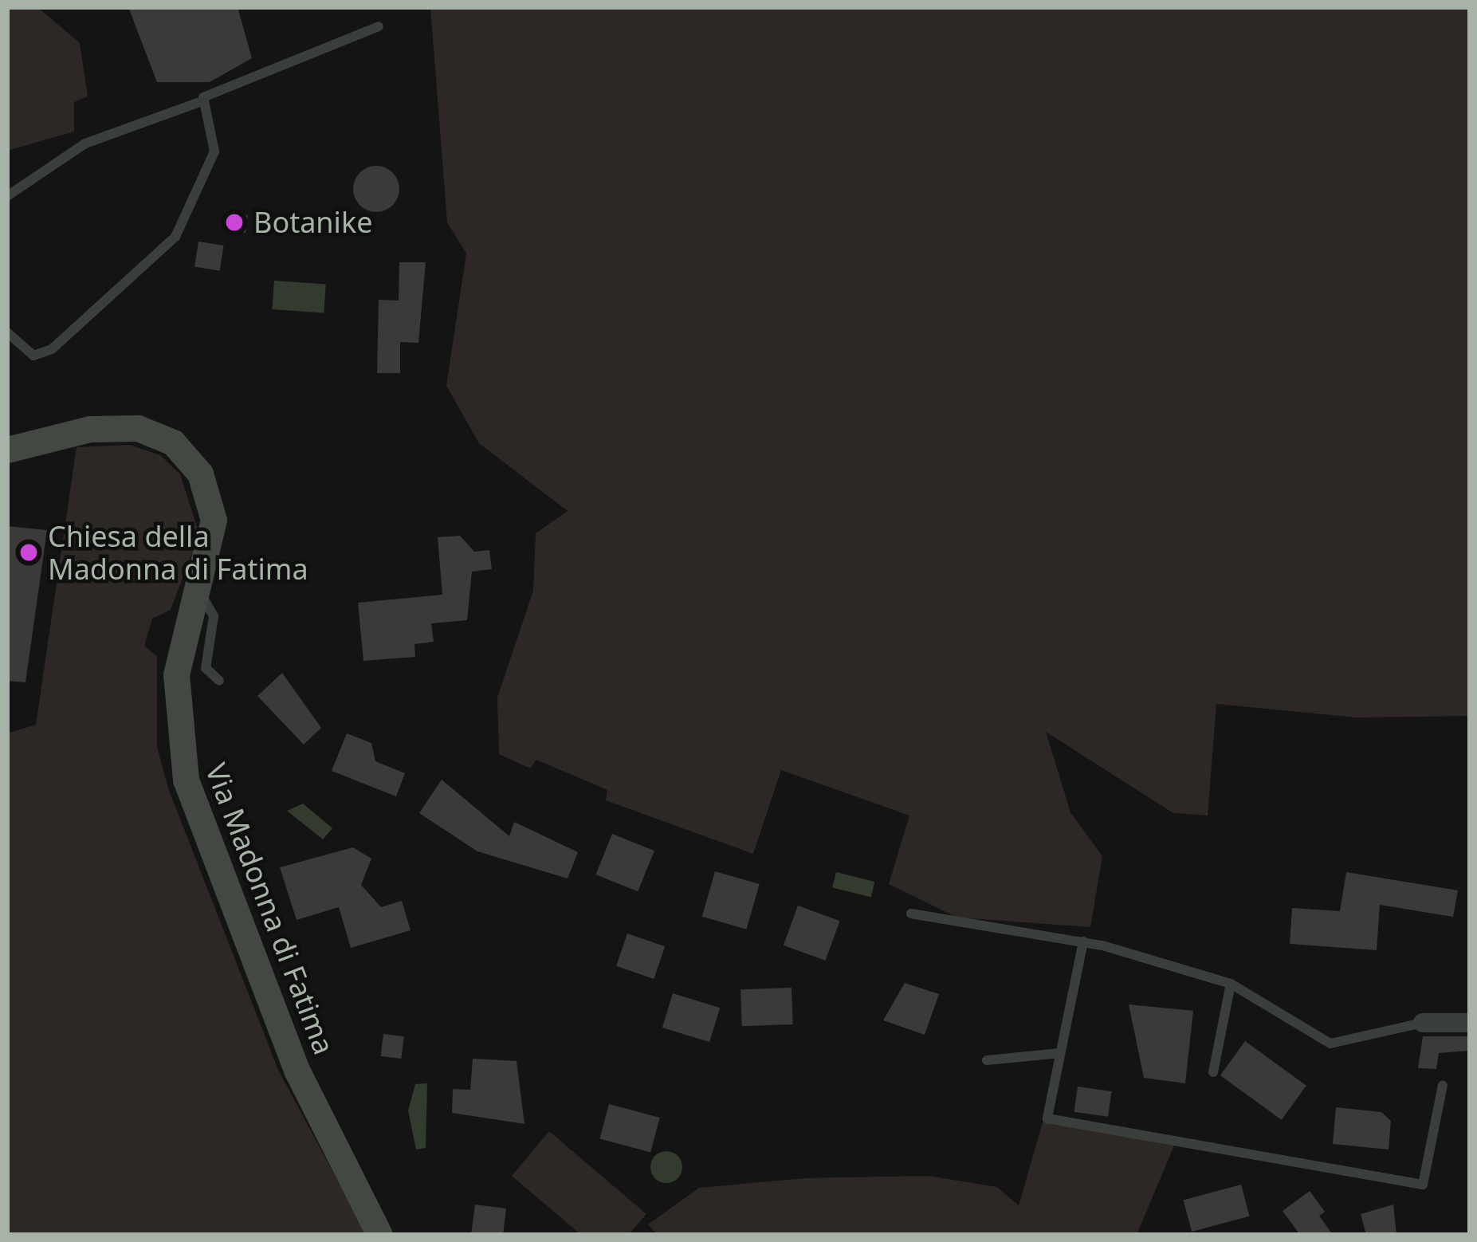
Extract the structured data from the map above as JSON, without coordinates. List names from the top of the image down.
{
  "streets": {
    "main road": ["Via Madonna di Fatima"]
  },
  "places": ["Botanike", "Chiesa della Madonna di Fatima"]
}
